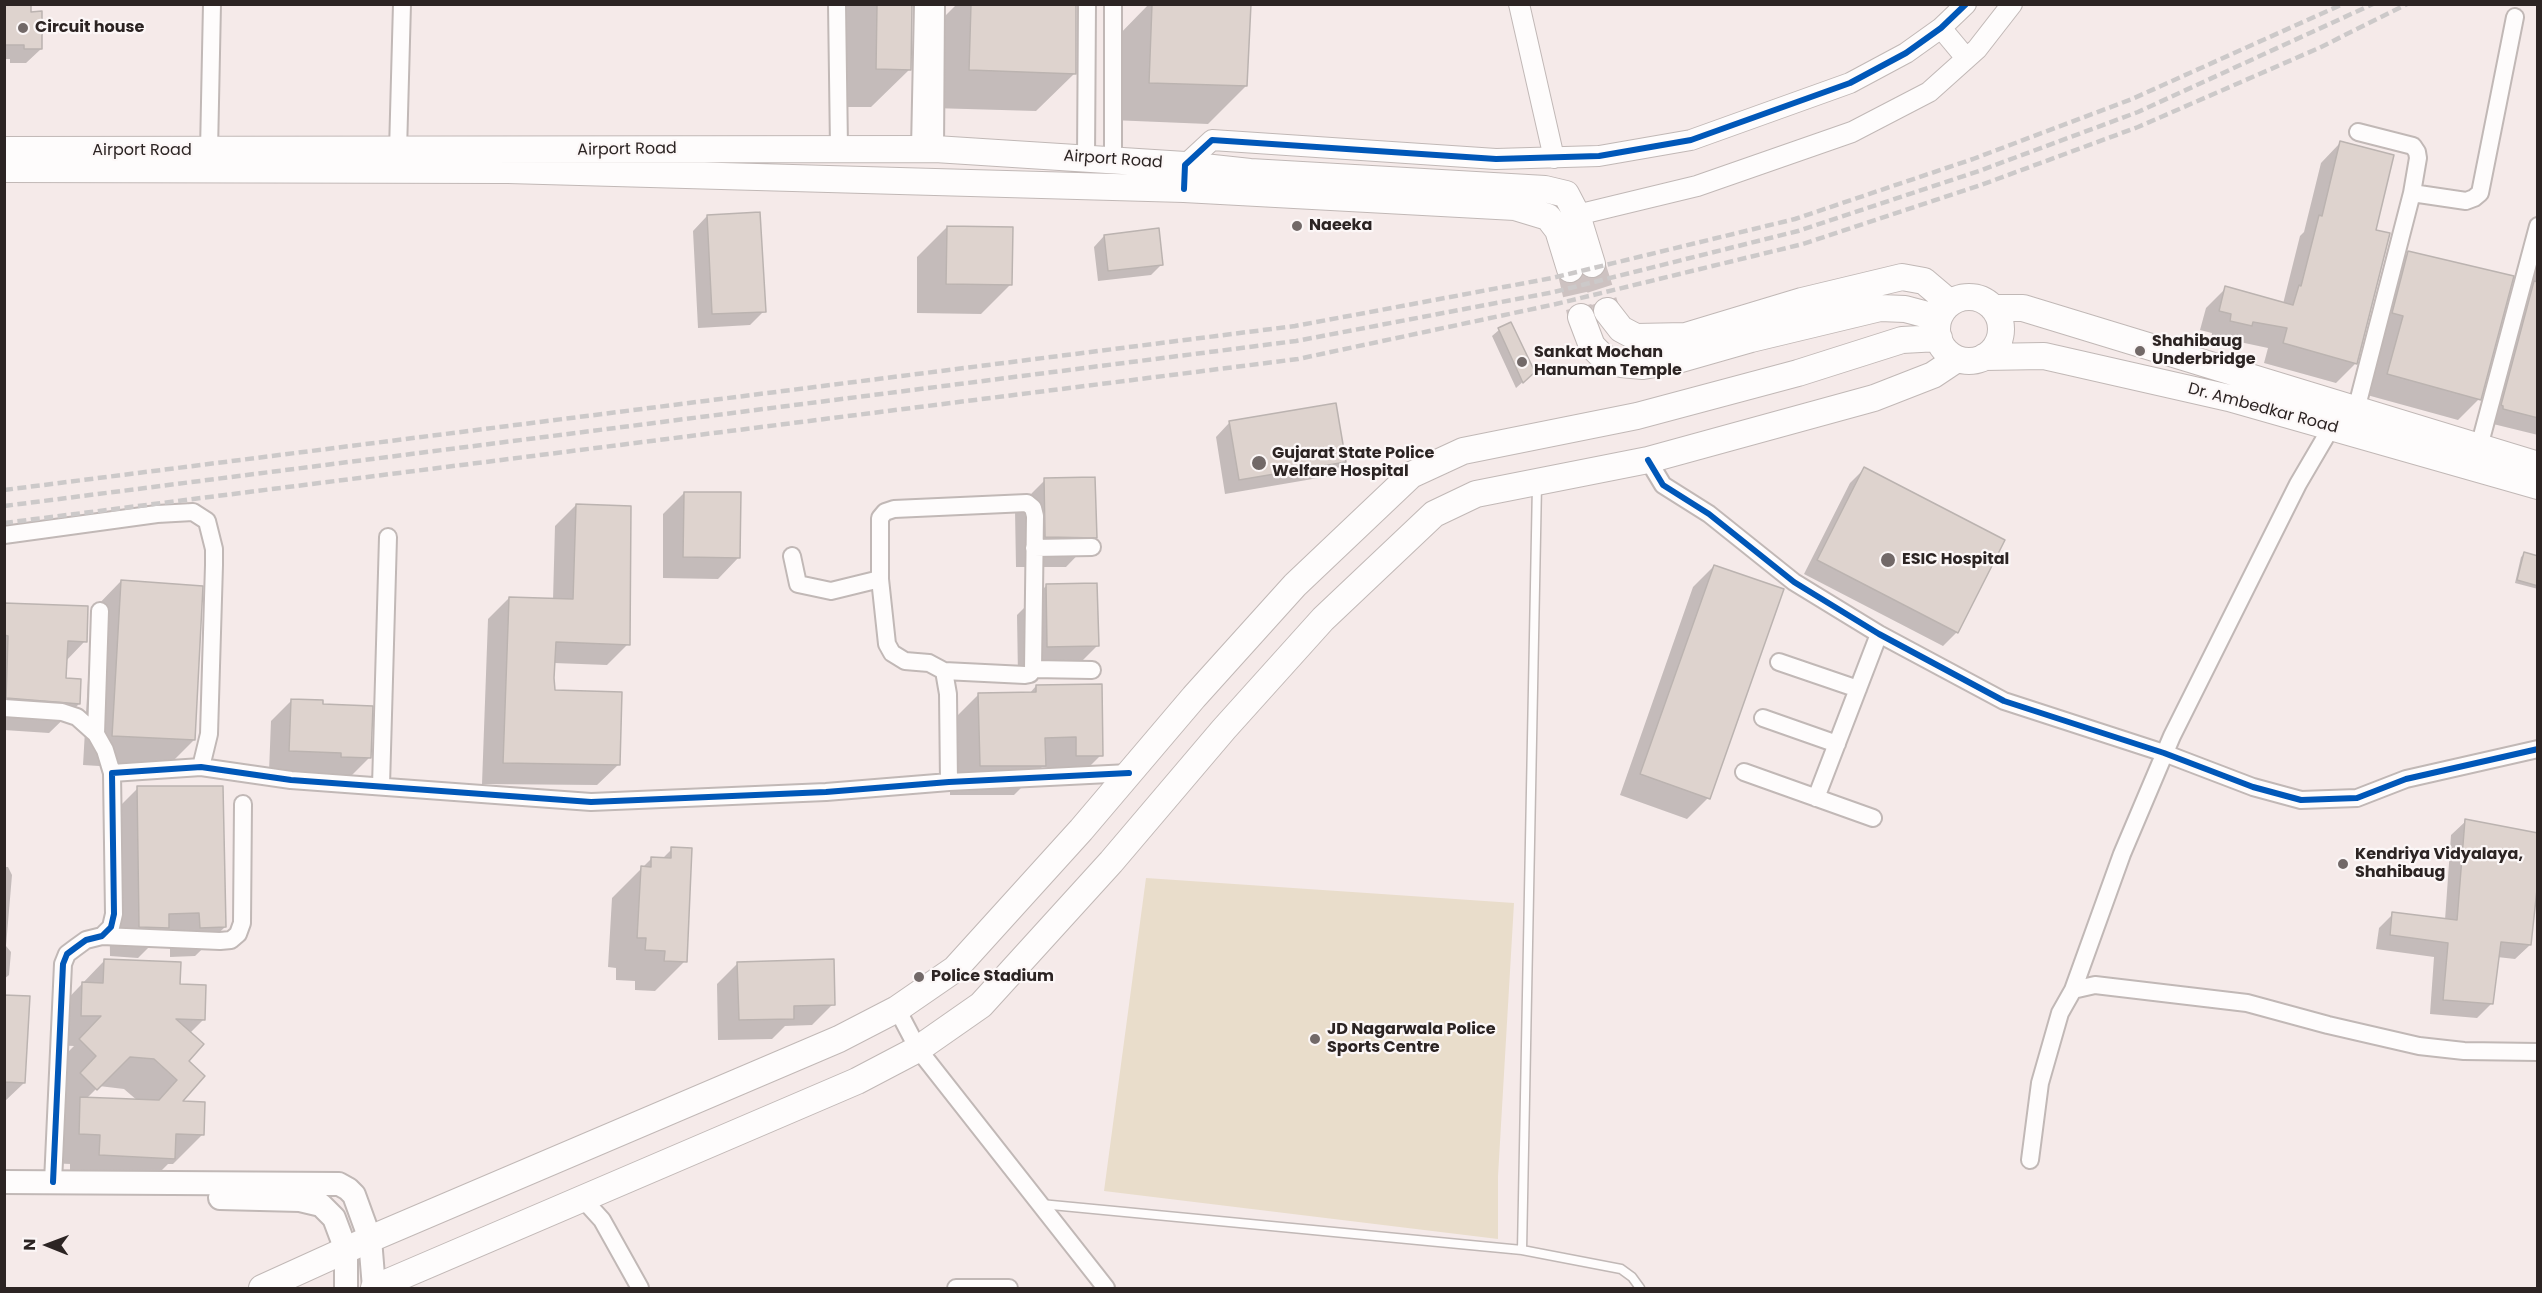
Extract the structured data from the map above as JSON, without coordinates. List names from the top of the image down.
{
  "streets": {
    "main road": ["Airport Road", "Dr. Ambedkar Road"]
  },
  "places": [
    "Circuit house",
    "Naeeka",
    "Shahibaug Underbridge",
    "Sankat Mochan Hanuman Temple",
    "Gujarat State Police Welfare Hospital",
    "ESIC Hospital",
    "Kendriya Vidyalaya, Shahibaug",
    "Police Stadium",
    "JD Nagarwala Police Sports Centre"
  ],
  "north": "left"
}
